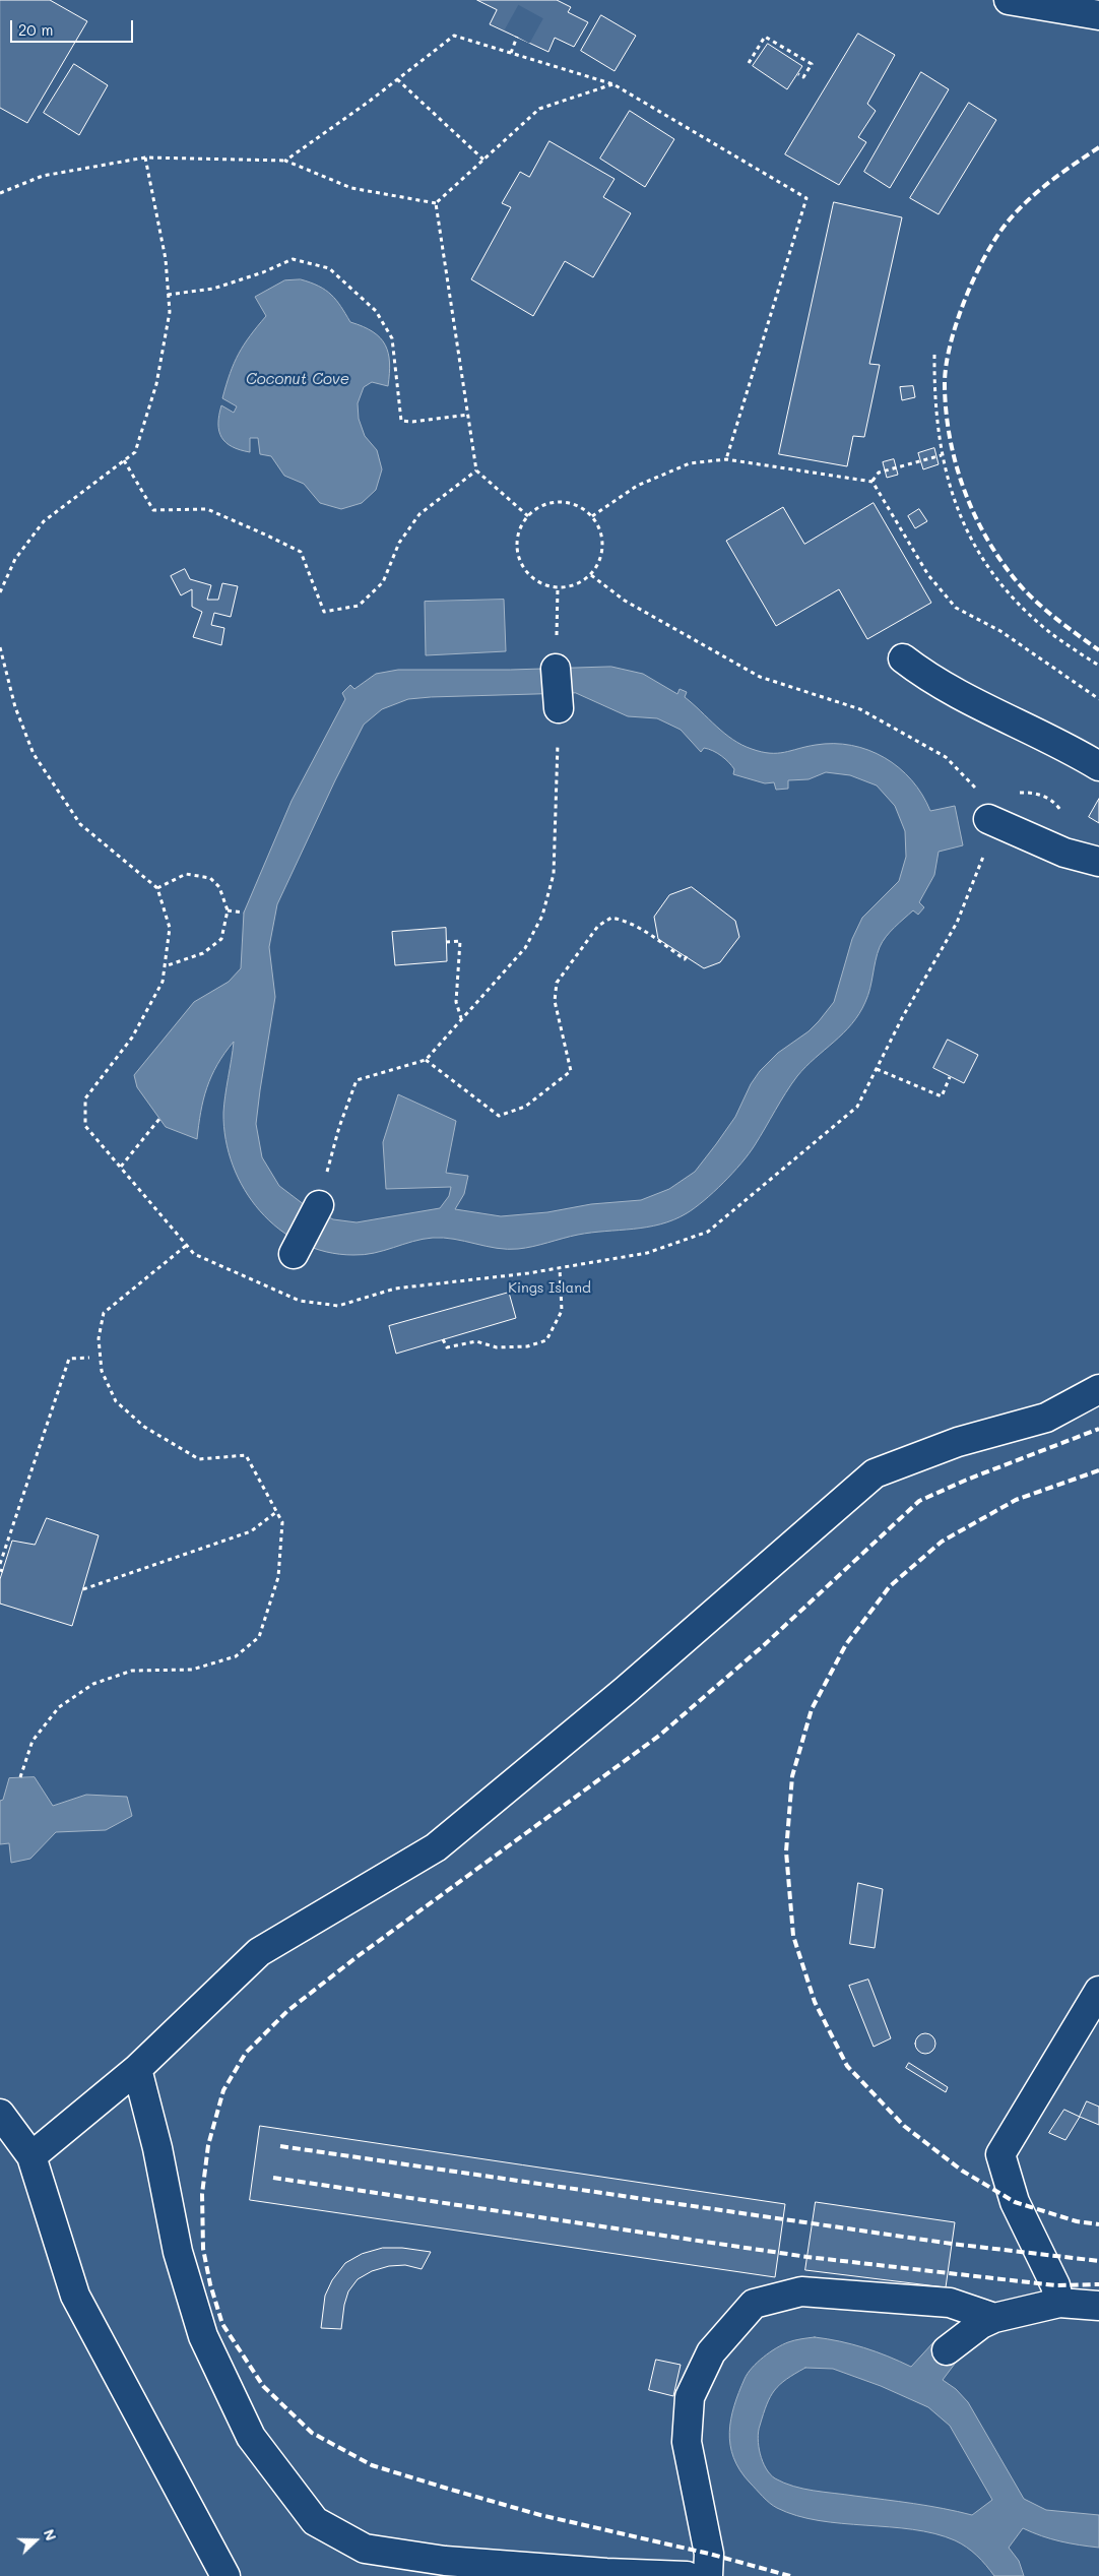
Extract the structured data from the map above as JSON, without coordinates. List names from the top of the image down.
{
  "water": ["Coconut Cove"],
  "parks": ["Kings Island"],
  "scale_bar": "20 m",
  "north": "right"
}
